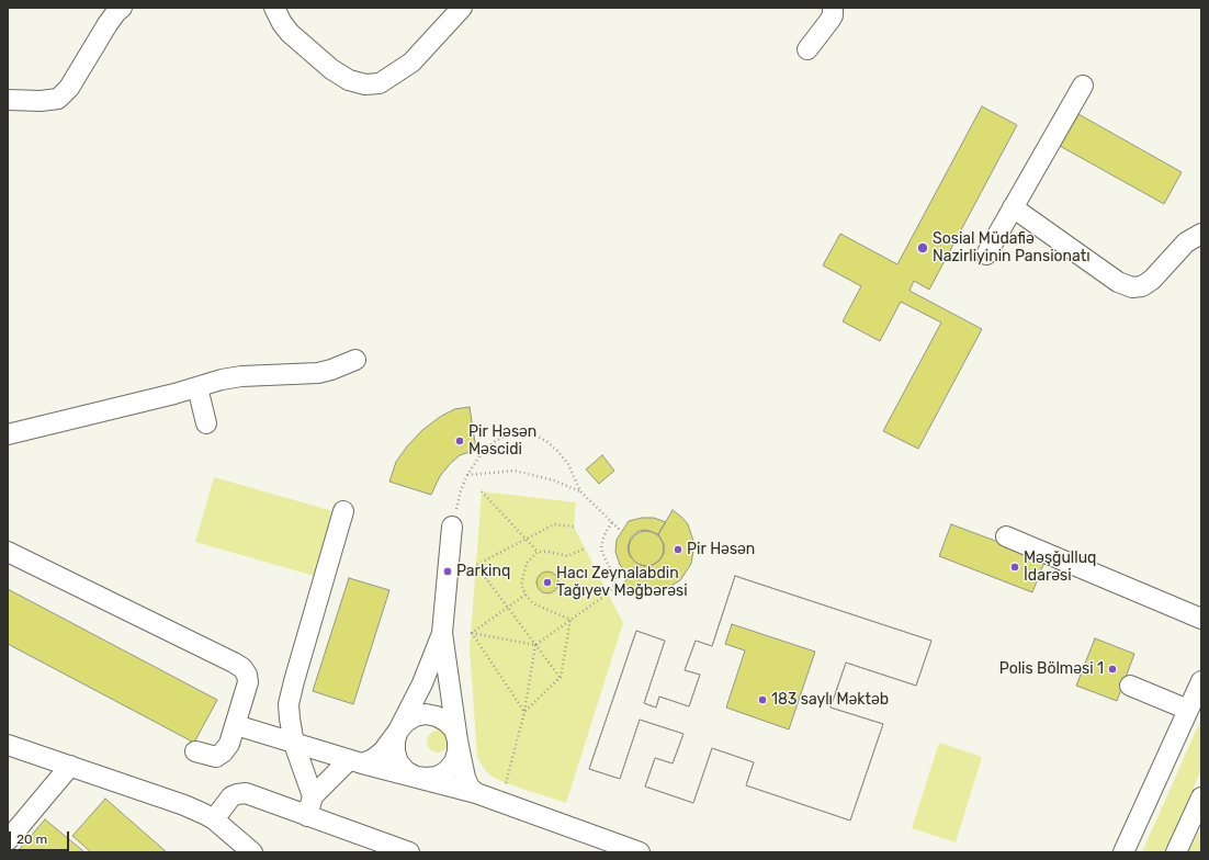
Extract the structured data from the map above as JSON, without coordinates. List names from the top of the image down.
{
  "places": [
    "Sosial Müdafiə Nazirliyinin Pansionatı",
    "Pir Həsən Məscidi",
    "Pir Həsən",
    "Məşğulluq İdarəsi",
    "Parkinq",
    "Hacı Zeynalabdin Tağıyev Məğbərəsi",
    "Polis Bölməsi 1",
    "183 saylı Məktəb"
  ],
  "scale_bar": "20 m"
}
